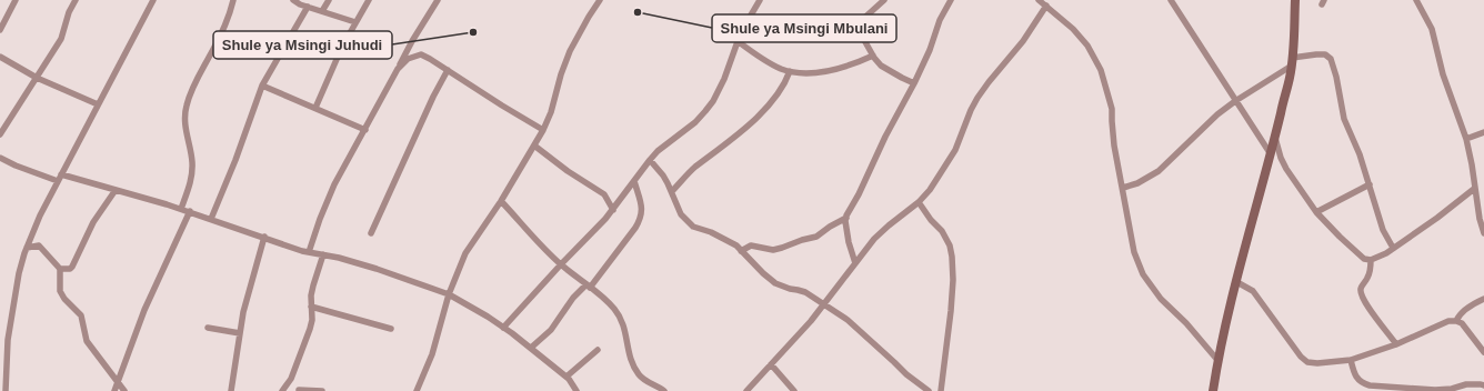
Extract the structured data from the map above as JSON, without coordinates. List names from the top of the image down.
{
  "places": ["Shule ya Msingi Mbulani", "Shule ya Msingi Juhudi"]
}
